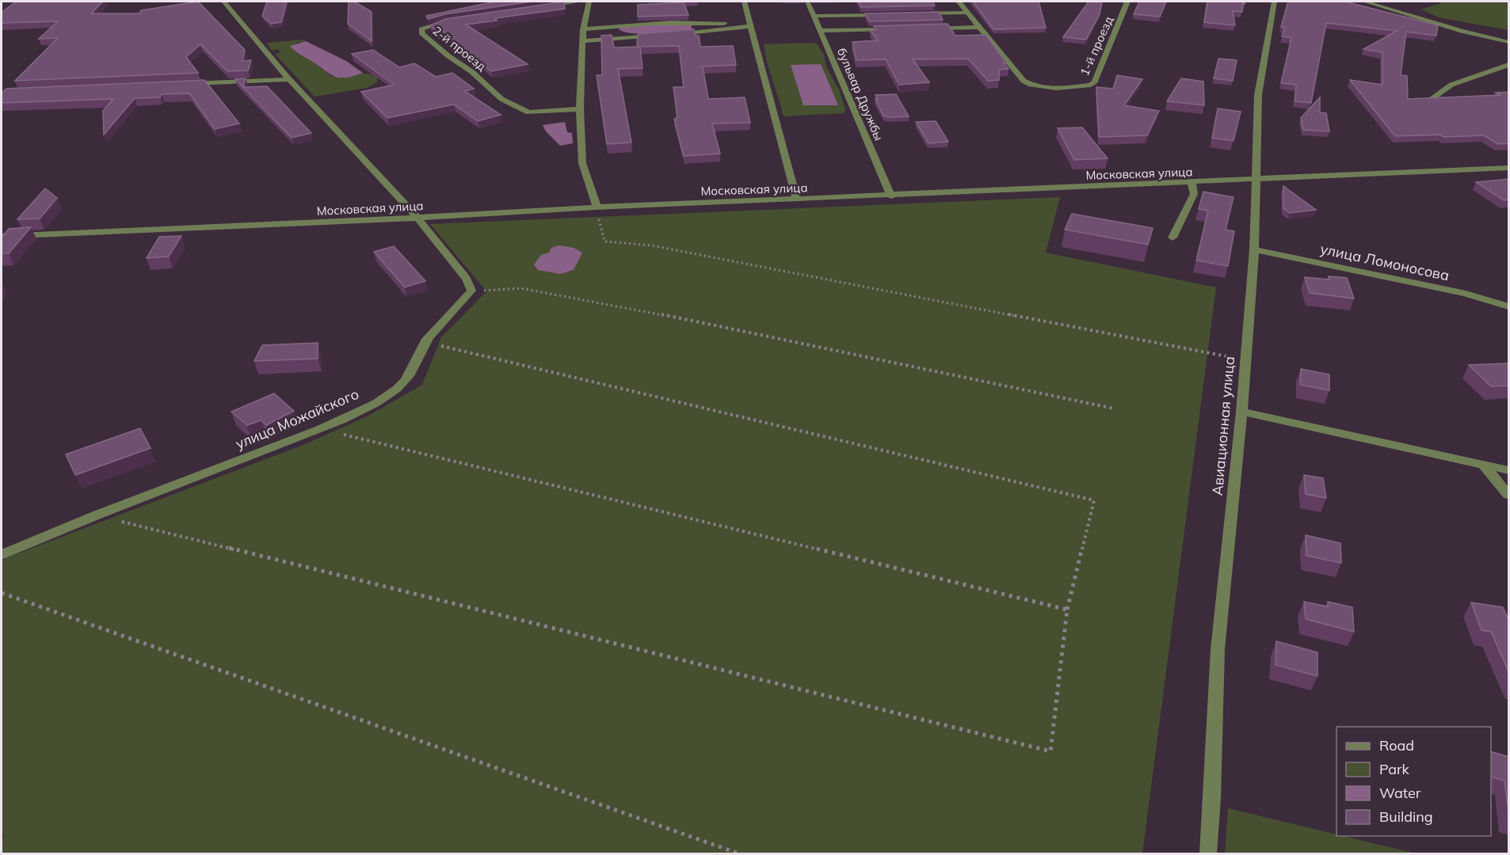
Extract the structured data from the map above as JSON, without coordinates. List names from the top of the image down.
{
  "streets": {
    "street": [
      "1-й проезд",
      "2-й проезд",
      "бульвар Дружбы",
      "Московская улица",
      "улица Ломоносова",
      "улица Можайского",
      "Авиационная улица"
    ]
  },
  "crossings": [
    ["бульвар Дружбы", "Московская улица"],
    ["Московская улица", "Авиационная улица"],
    ["улица Ломоносова", "Авиационная улица"]
  ],
  "legend": [
    "Road",
    "Park",
    "Water",
    "Building"
  ]
}
